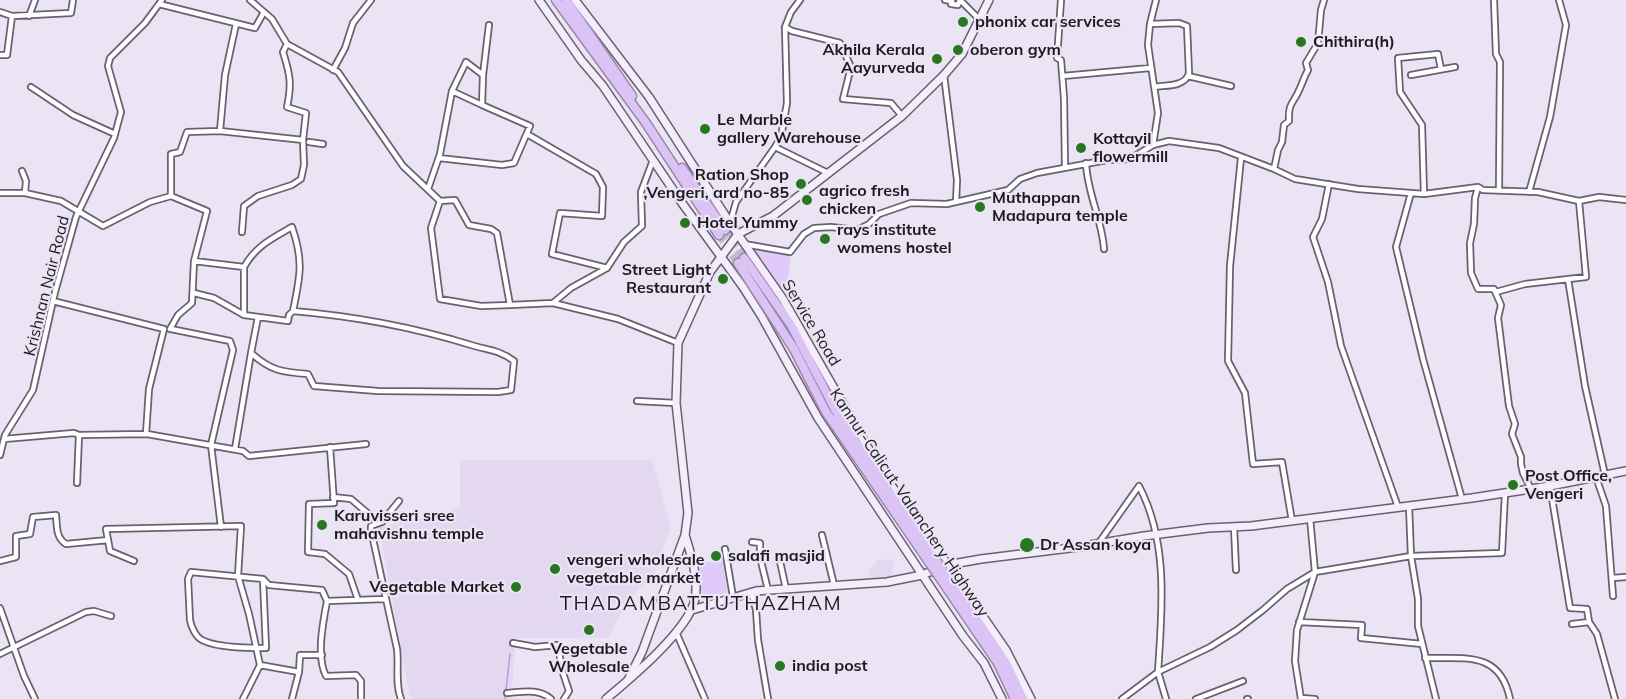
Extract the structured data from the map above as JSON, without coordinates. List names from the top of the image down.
{
  "streets": {
    "highway": ["Kannur-Calicut-Valanchery Highway"],
    "street": ["Krishnan Nair Road", "Service Road"]
  },
  "crossings": [
    ["Service Road", "Kannur-Calicut-Valanchery Highway"]
  ],
  "districts": ["THADAMBATTUTHAZHAM"],
  "places": [
    "phonix car services",
    "Chithira(h)",
    "oberon gym",
    "Akhila Kerala Aayurveda",
    "Le Marble gallery Warehouse",
    "Kottayil flowermill",
    "Ration Shop ,Vengeri, ard no-85",
    "agrico fresh chicken",
    "Muthappan Madapura temple",
    "Hotel Yummy",
    "rays institute womens hostel",
    "Street Light Restaurant",
    "Post Office, Vengeri",
    "Karuvisseri sree mahavishnu temple",
    "Dr Assan koya",
    "salafi masjid",
    "vengeri wholesale vegetable market",
    "Vegetable Market",
    "Vegetable Wholesale",
    "india post"
  ]
}
